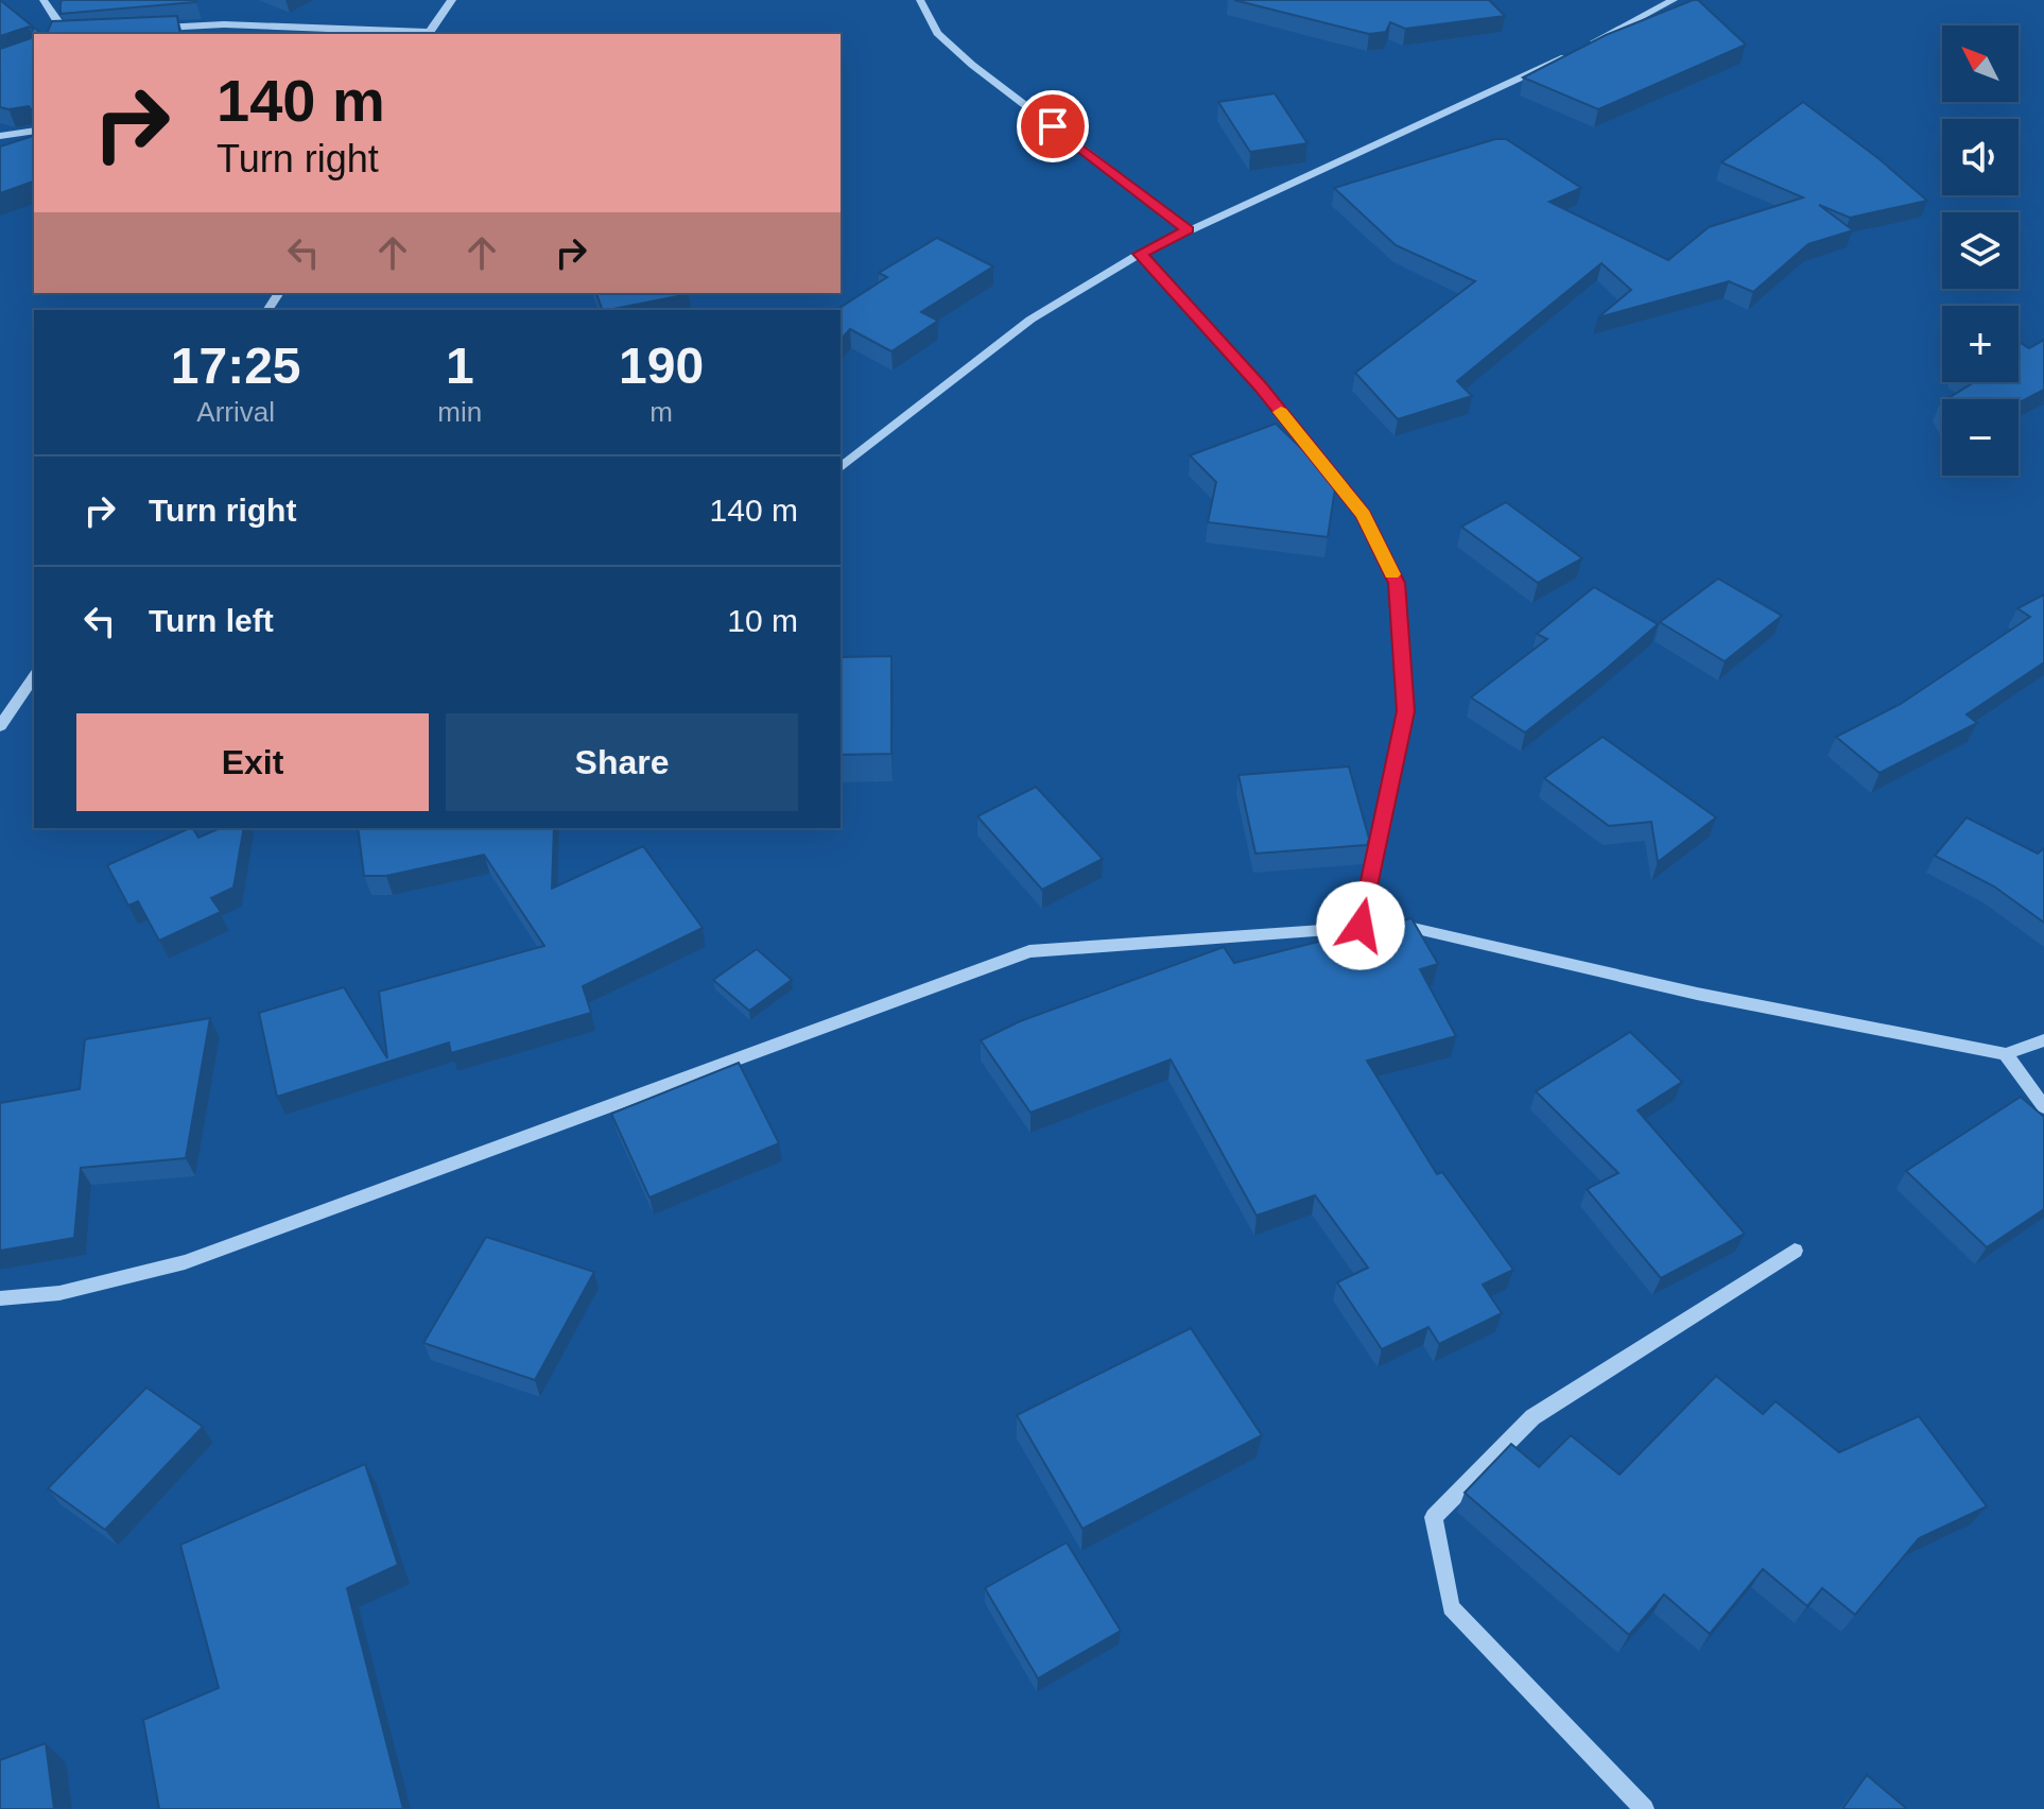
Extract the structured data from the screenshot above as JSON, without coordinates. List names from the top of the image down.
{
  "north": "top left",
  "page": {
    "map_buttons": ["+", "−"],
    "turn": ["140 m", "Turn right"],
    "eta": [
      "17:25",
      "Arrival",
      "1",
      "min",
      "190",
      "m"
    ],
    "list": [
      {
        "name": "Turn right",
        "value": "140 m"
      },
      {
        "name": "Turn left",
        "value": "10 m"
      }
    ],
    "buttons": ["Exit", "Share"]
  }
}
